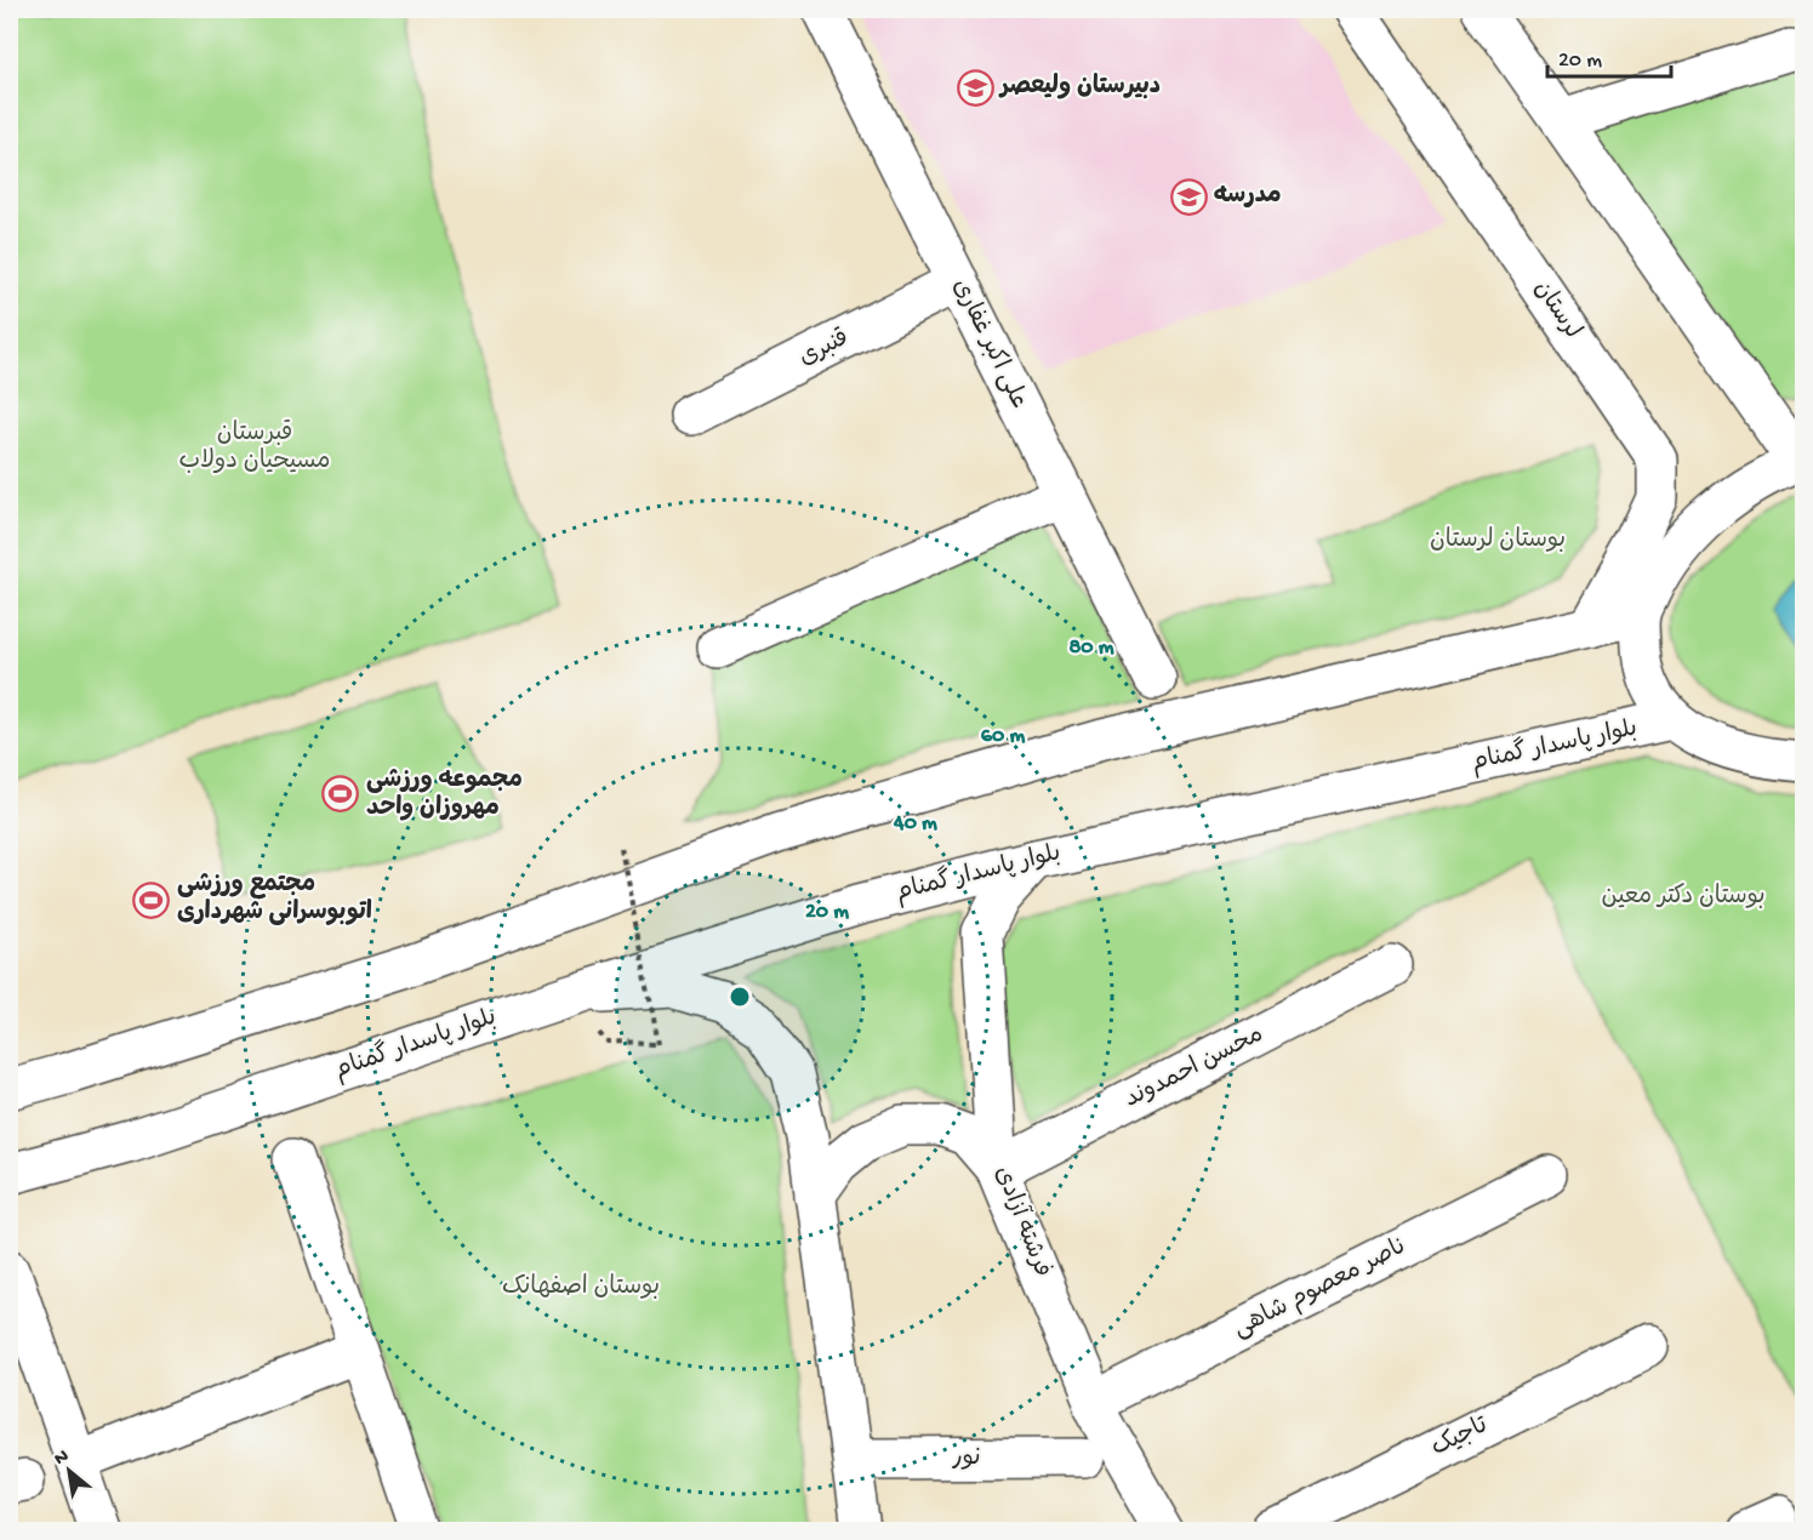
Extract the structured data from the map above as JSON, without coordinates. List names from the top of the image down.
{
  "streets": {
    "street": [
      "لرستان",
      "علی اکبر غفاری",
      "قنبری",
      "بلوار پاسدار گمنام",
      "محسن احمدوند",
      "فرشته آزادی",
      "ناصر معصوم شاهی",
      "تاجیک",
      "نور"
    ]
  },
  "crossings": [
    ["علی اکبر غفاری", "قنبری"],
    ["بلوار پاسدار گمنام", "فرشته آزادی"],
    ["محسن احمدوند", "فرشته آزادی"],
    ["فرشته آزادی", "ناصر معصوم شاهی"]
  ],
  "parks": [
    "قبرستان مسیحیان دولاب",
    "بوستان لرستان",
    "بوستان دکتر معین",
    "بوستان اصفهانک"
  ],
  "places": {
    "school or university": ["دبیرستان ولیعصر", "مدرسه"],
    "sports": ["مجموعه ورزشی مهروزان واحد", "مجتمع ورزشی اتوبوسرانی شهرداری"]
  },
  "scale_bar": "20 m",
  "north": "top left",
  "rings": [
    "80 m",
    "60 m",
    "40 m",
    "20 m"
  ]
}
